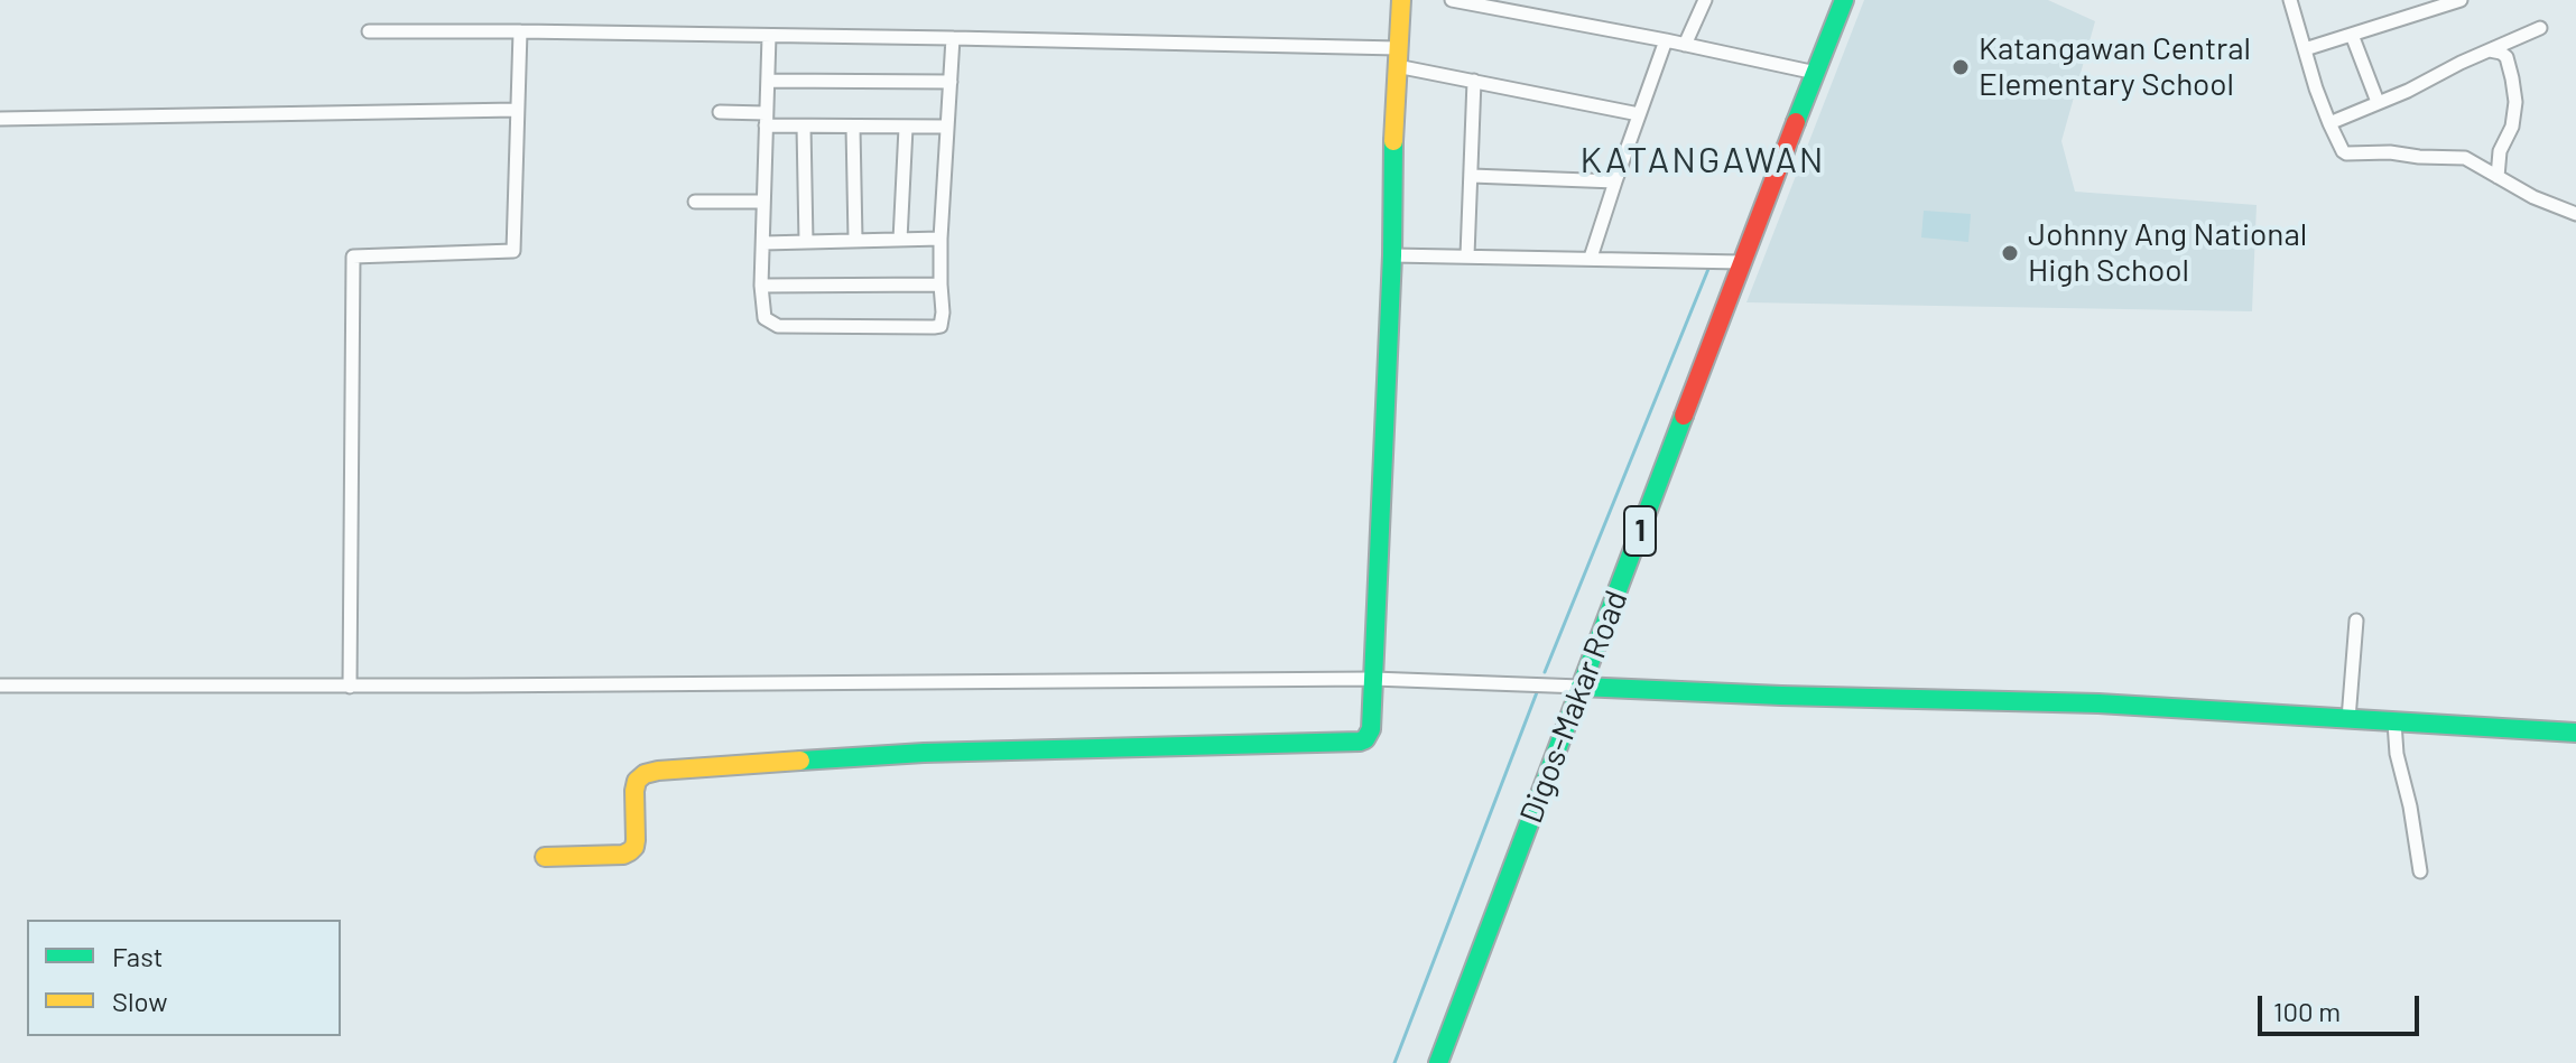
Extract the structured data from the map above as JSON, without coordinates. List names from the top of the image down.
{
  "streets": {
    "main road": ["1", "Digos-Makar Road"]
  },
  "districts": ["KATANGAWAN"],
  "places": ["Katangawan Central Elementary School", "Johnny Ang National High School"],
  "legend": ["Fast", "Slow"],
  "scale_bar": "100 m"
}
